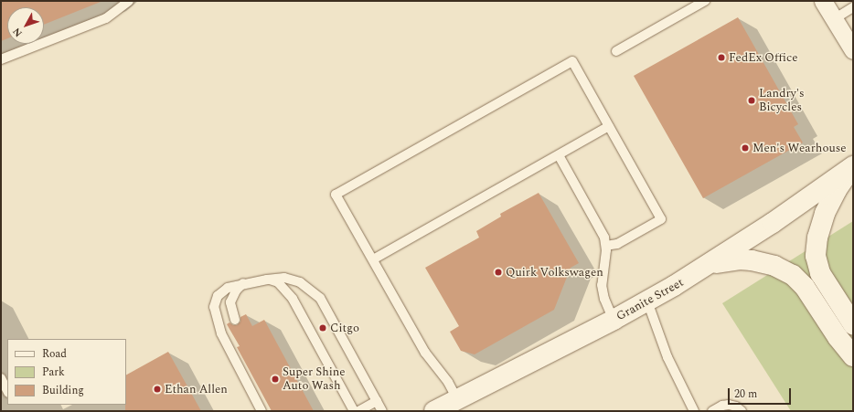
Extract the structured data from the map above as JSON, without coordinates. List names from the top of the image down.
{
  "streets": {
    "main road": ["Granite Street"]
  },
  "places": [
    "FedEx Office",
    "Landry's Bicycles",
    "Men's Wearhouse",
    "Quirk Volkswagen",
    "Citgo",
    "Super Shine Auto Wash",
    "Ethan Allen"
  ],
  "legend": ["Road", "Park", "Building"],
  "scale_bar": "20 m",
  "north": "bottom left"
}
